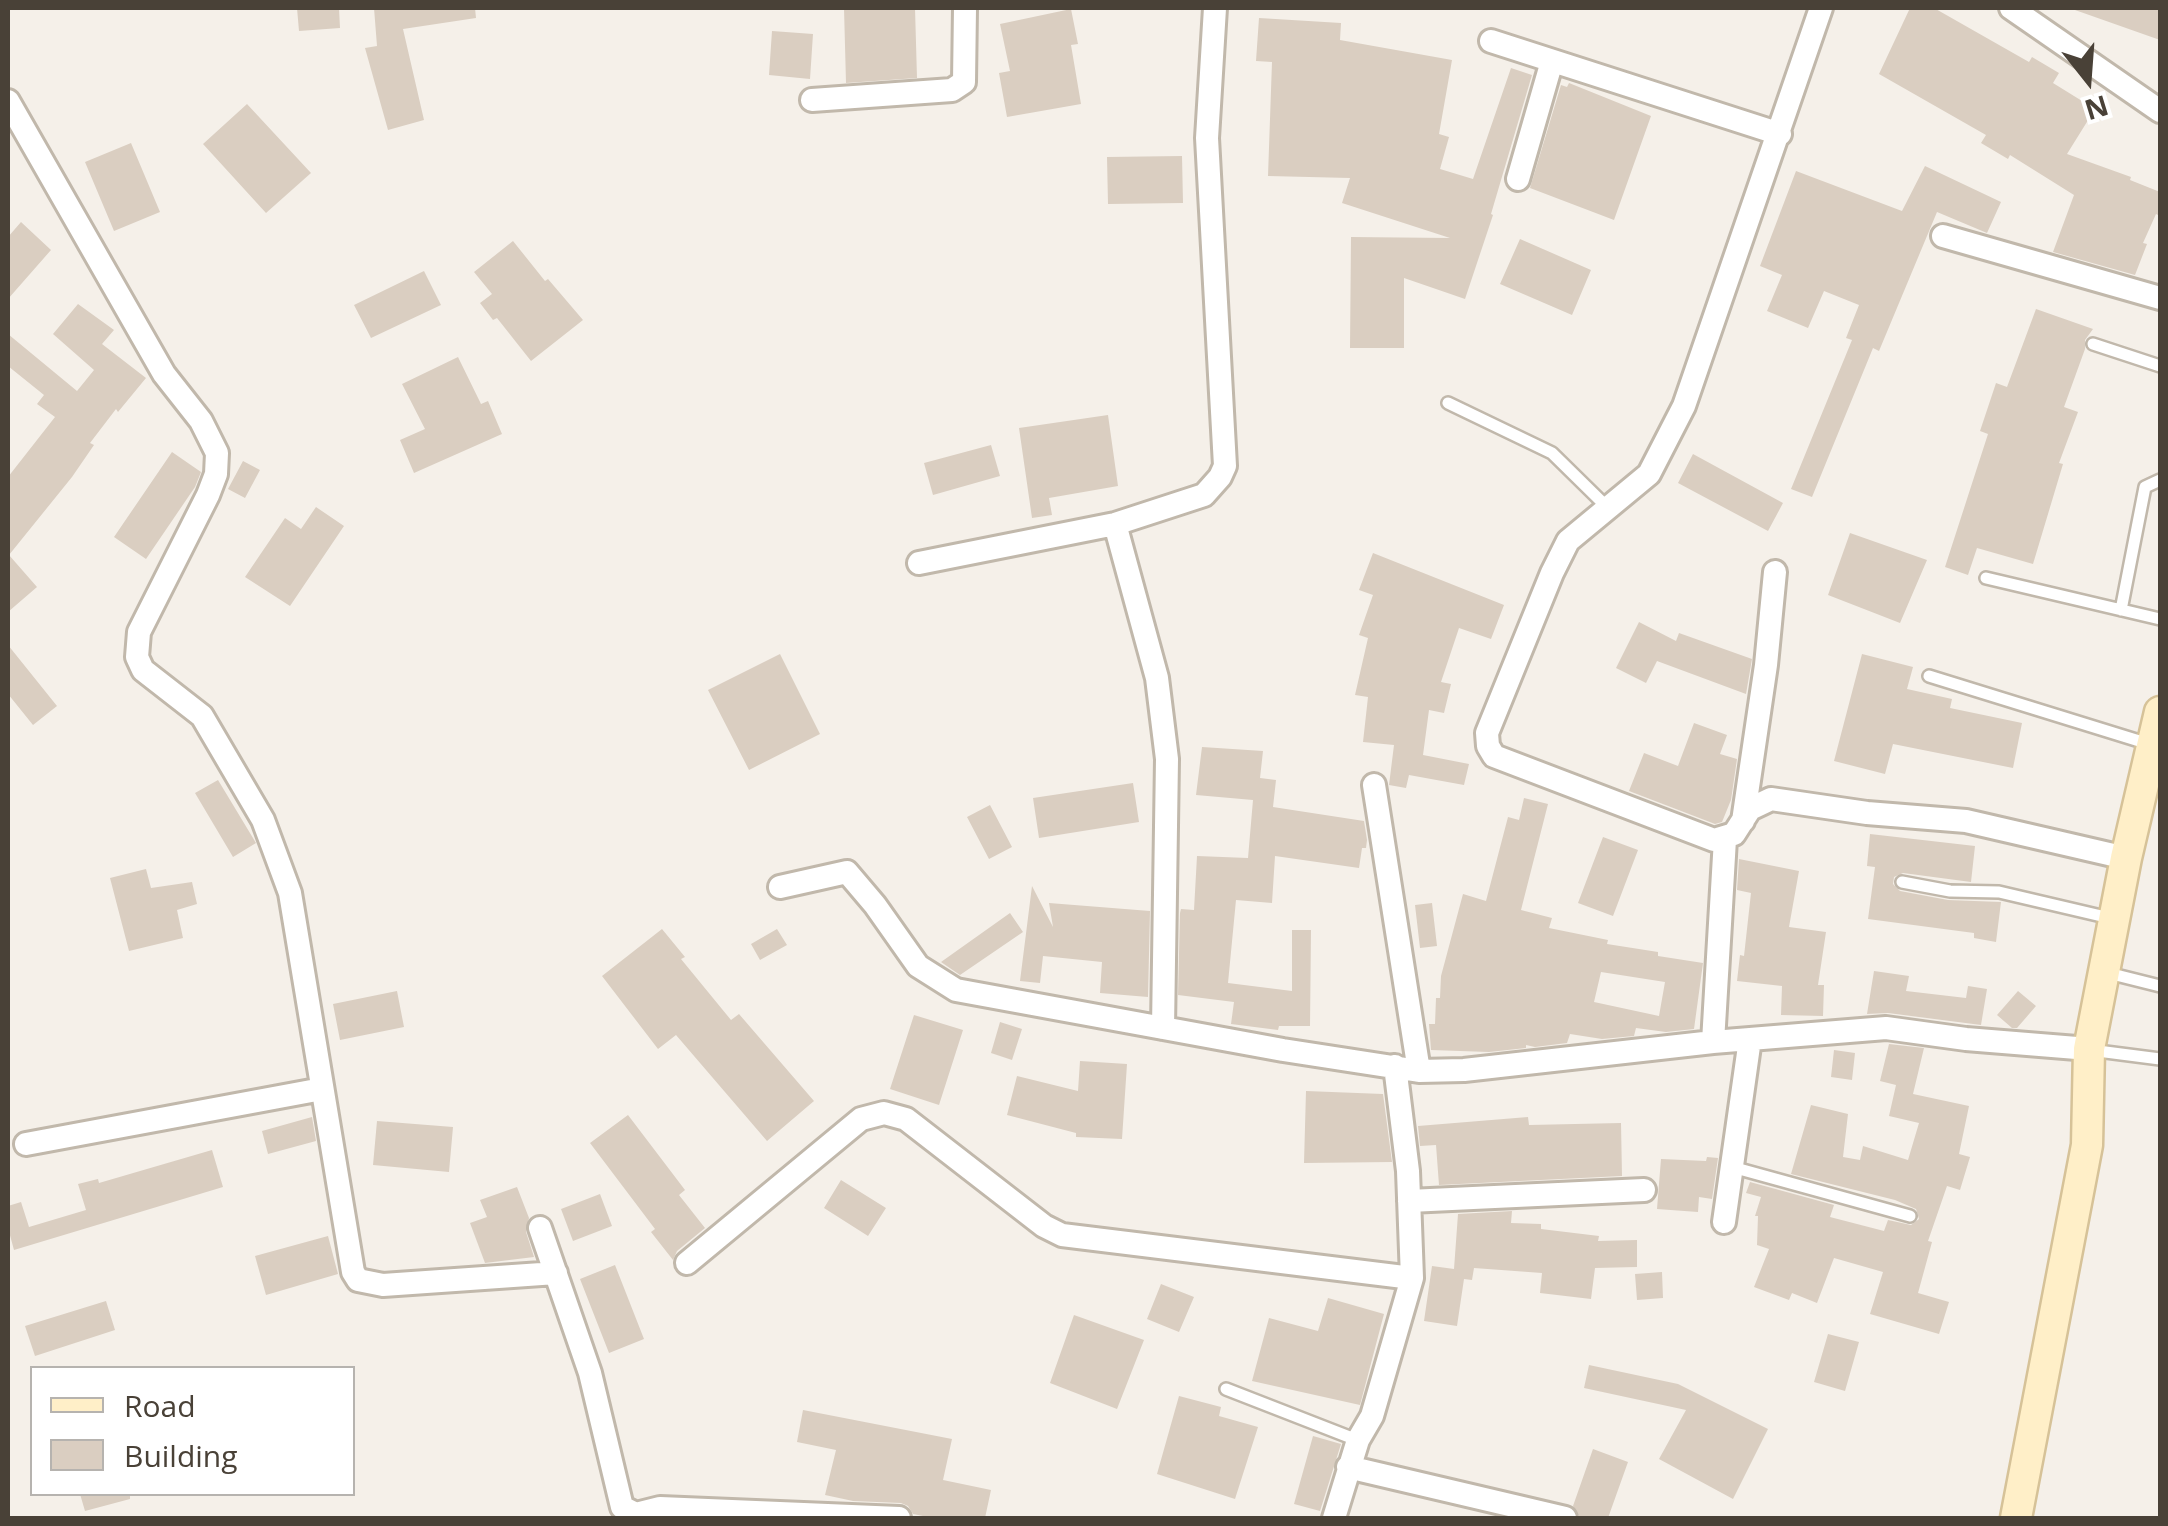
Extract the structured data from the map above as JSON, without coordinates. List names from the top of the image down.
{
  "legend": ["Road", "Building"],
  "north": "bottom"
}
